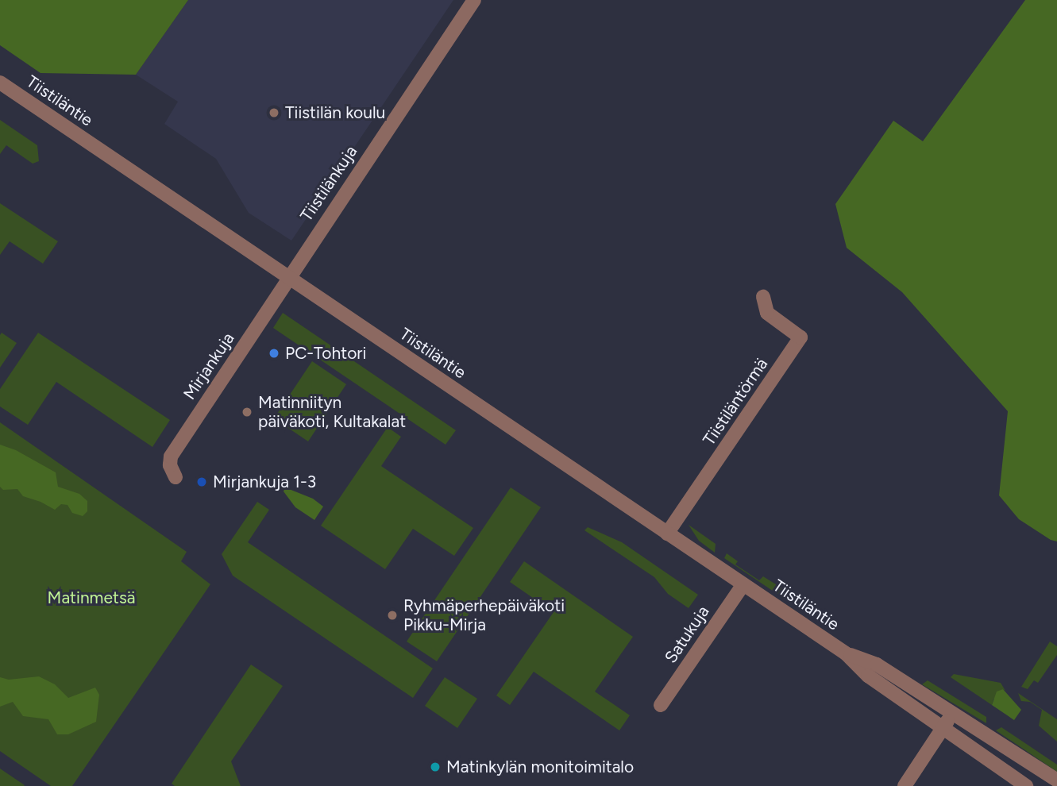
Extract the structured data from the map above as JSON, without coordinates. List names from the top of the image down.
{
  "streets": {
    "street": [
      "Tiistiläntie",
      "Tiistilänkuja",
      "Mirjankuja",
      "Tiistiläntörmä",
      "Satukuja"
    ]
  },
  "crossings": [
    ["Tiistiläntie", "Tiistilänkuja"],
    ["Tiistiläntie", "Mirjankuja"],
    ["Tiistiläntie", "Tiistiläntörmä"],
    ["Tiistiläntie", "Satukuja"],
    ["Tiistilänkuja", "Mirjankuja"]
  ],
  "parks": ["Matinmetsä"],
  "places": [
    "Tiistilän koulu",
    "PC-Tohtori",
    "Matinniityn päiväkoti, Kultakalat",
    "Mirjankuja 1-3",
    "Ryhmäperhepäiväkoti Pikku-Mirja",
    "Matinkylän monitoimitalo"
  ]
}
